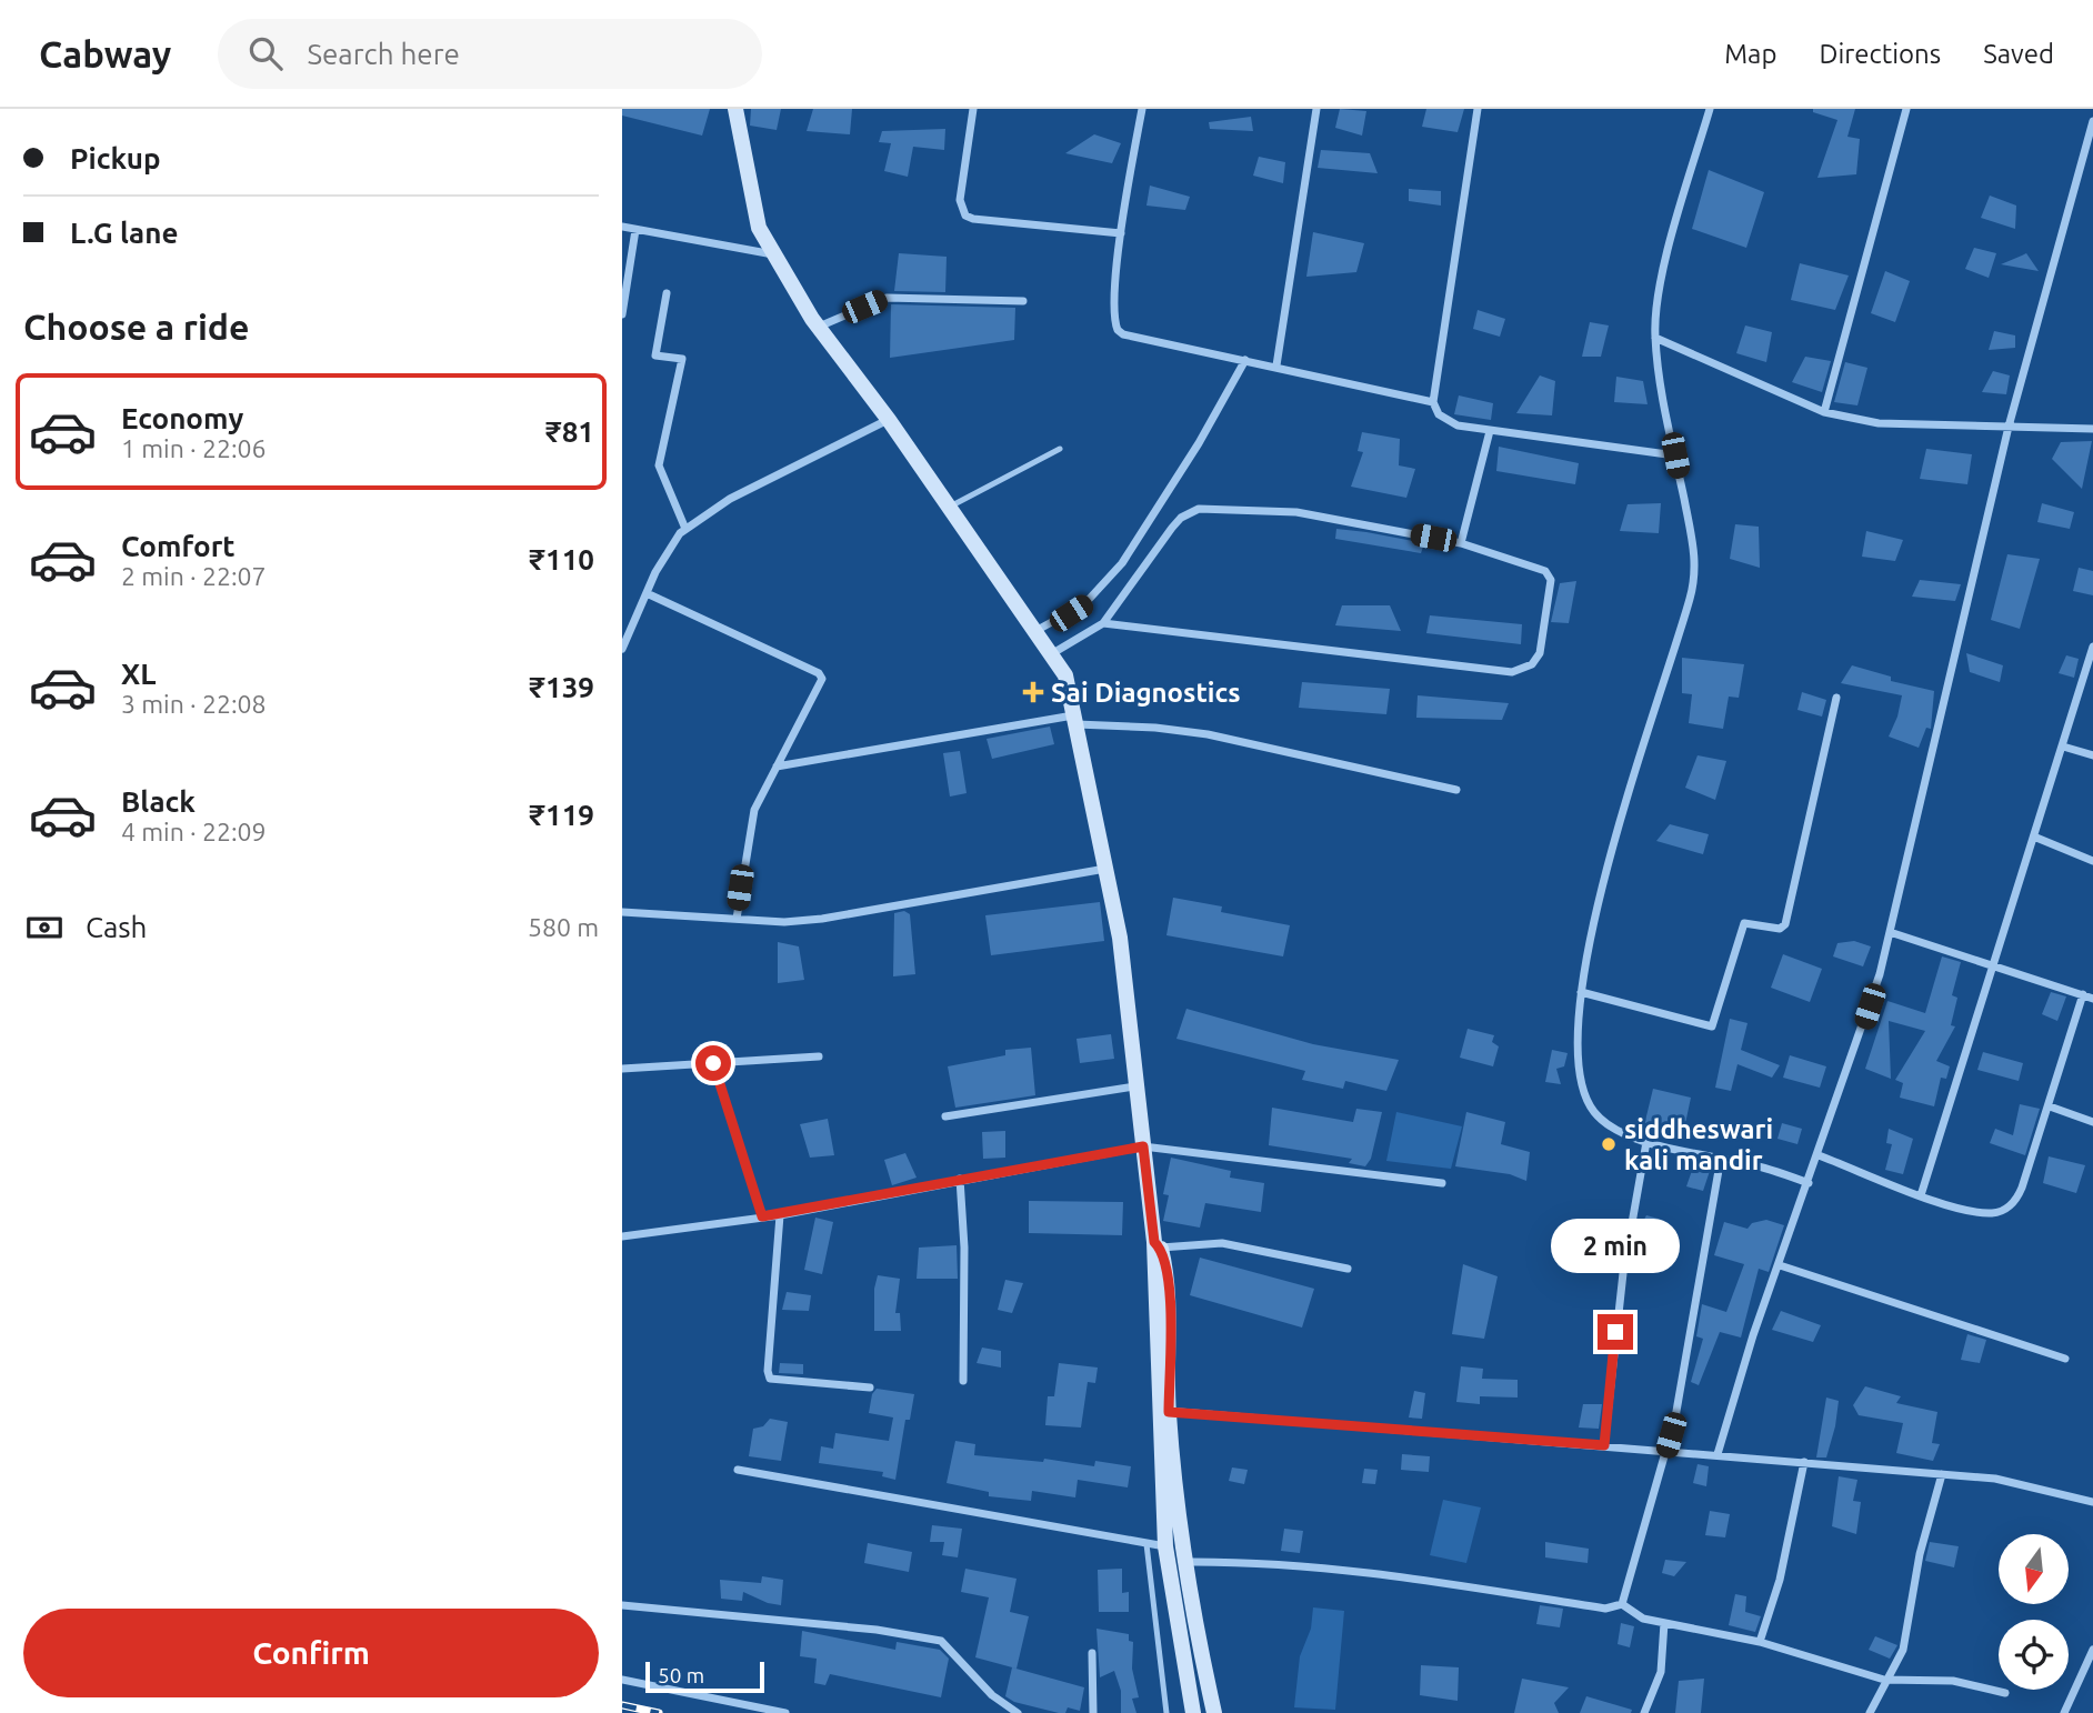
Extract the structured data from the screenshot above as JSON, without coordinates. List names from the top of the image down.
{
  "places": {
    "health": ["Sai Diagnostics"],
    "other": ["siddheswari kali mandir"]
  },
  "scale_bar": "50 m",
  "north": "bottom",
  "page": {
    "header": "Cabway",
    "search": "Search here",
    "nav": ["Map", "Directions", "Saved"],
    "banner": ["Pickup", "L.G lane"],
    "heading": "Choose a ride",
    "list": [
      {
        "name": "Economy",
        "note": "1 min · 22:06",
        "value": "₹81"
      },
      {
        "name": "Comfort",
        "note": "2 min · 22:07",
        "value": "₹110"
      },
      {
        "name": "XL",
        "note": "3 min · 22:08",
        "value": "₹139"
      },
      {
        "name": "Black",
        "note": "4 min · 22:09",
        "value": "₹119"
      }
    ],
    "pay": ["Cash", "580 m"],
    "bubble": "2 min",
    "buttons": "Confirm",
    "scale": "50 m"
  }
}
